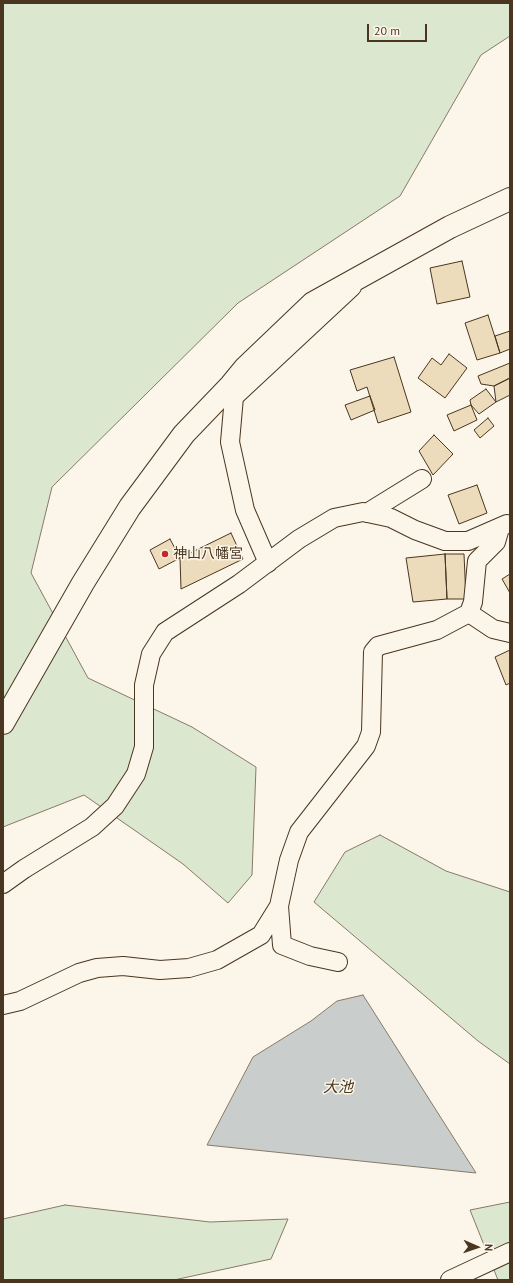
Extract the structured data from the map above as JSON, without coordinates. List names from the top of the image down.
{
  "water": ["大池"],
  "places": ["神山八幡宮"],
  "scale_bar": "20 m",
  "north": "right"
}
